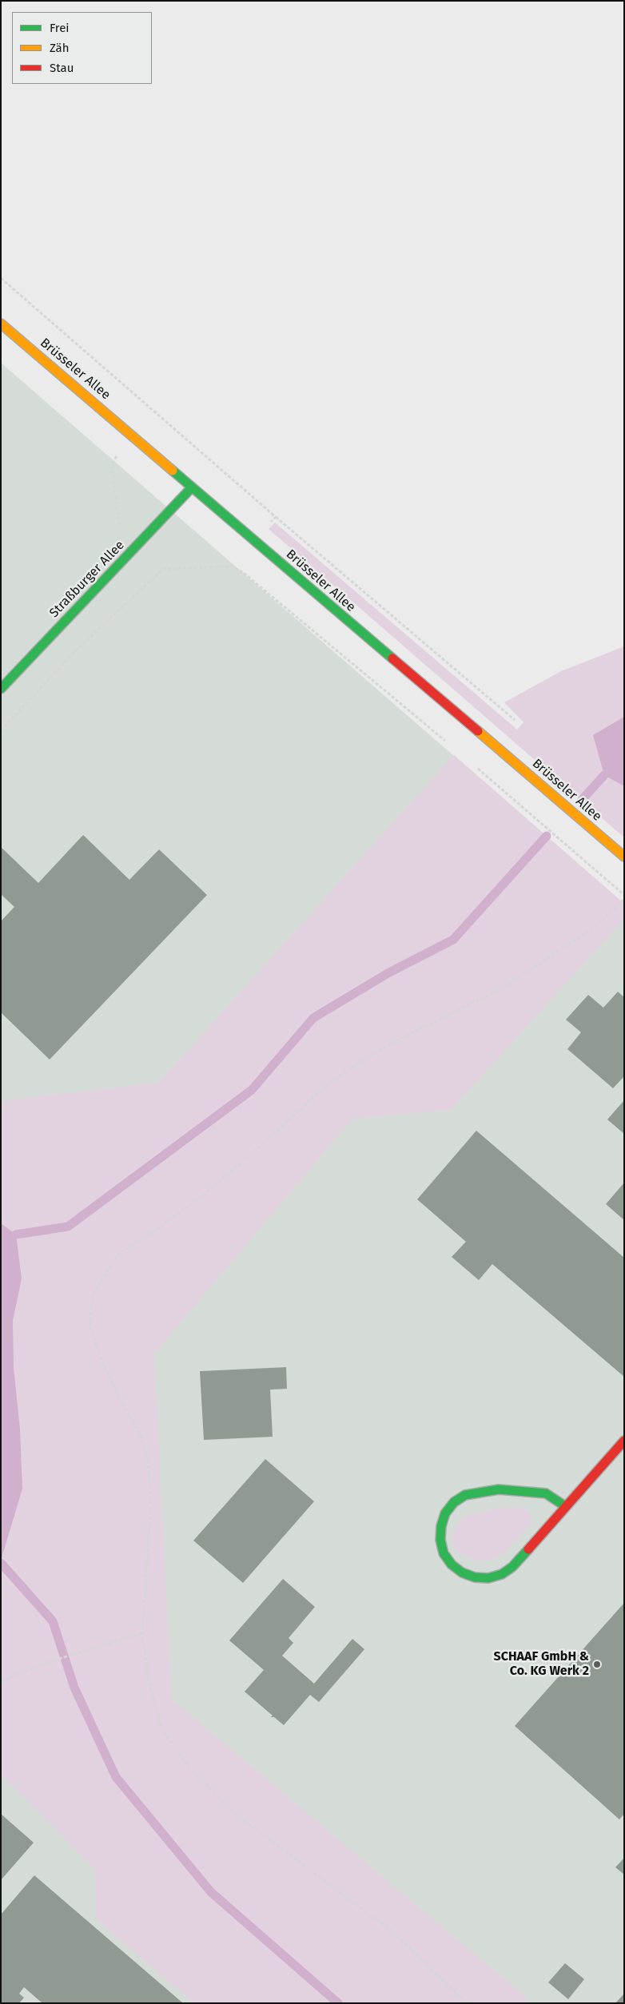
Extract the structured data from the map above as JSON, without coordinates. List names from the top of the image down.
{
  "streets": {
    "street": ["Brüsseler Allee", "Straßburger Allee"]
  },
  "crossings": [
    ["Brüsseler Allee", "Straßburger Allee"]
  ],
  "places": ["SCHAAF GmbH & Co. KG Werk 2"],
  "legend": ["Frei", "Zäh", "Stau"]
}
